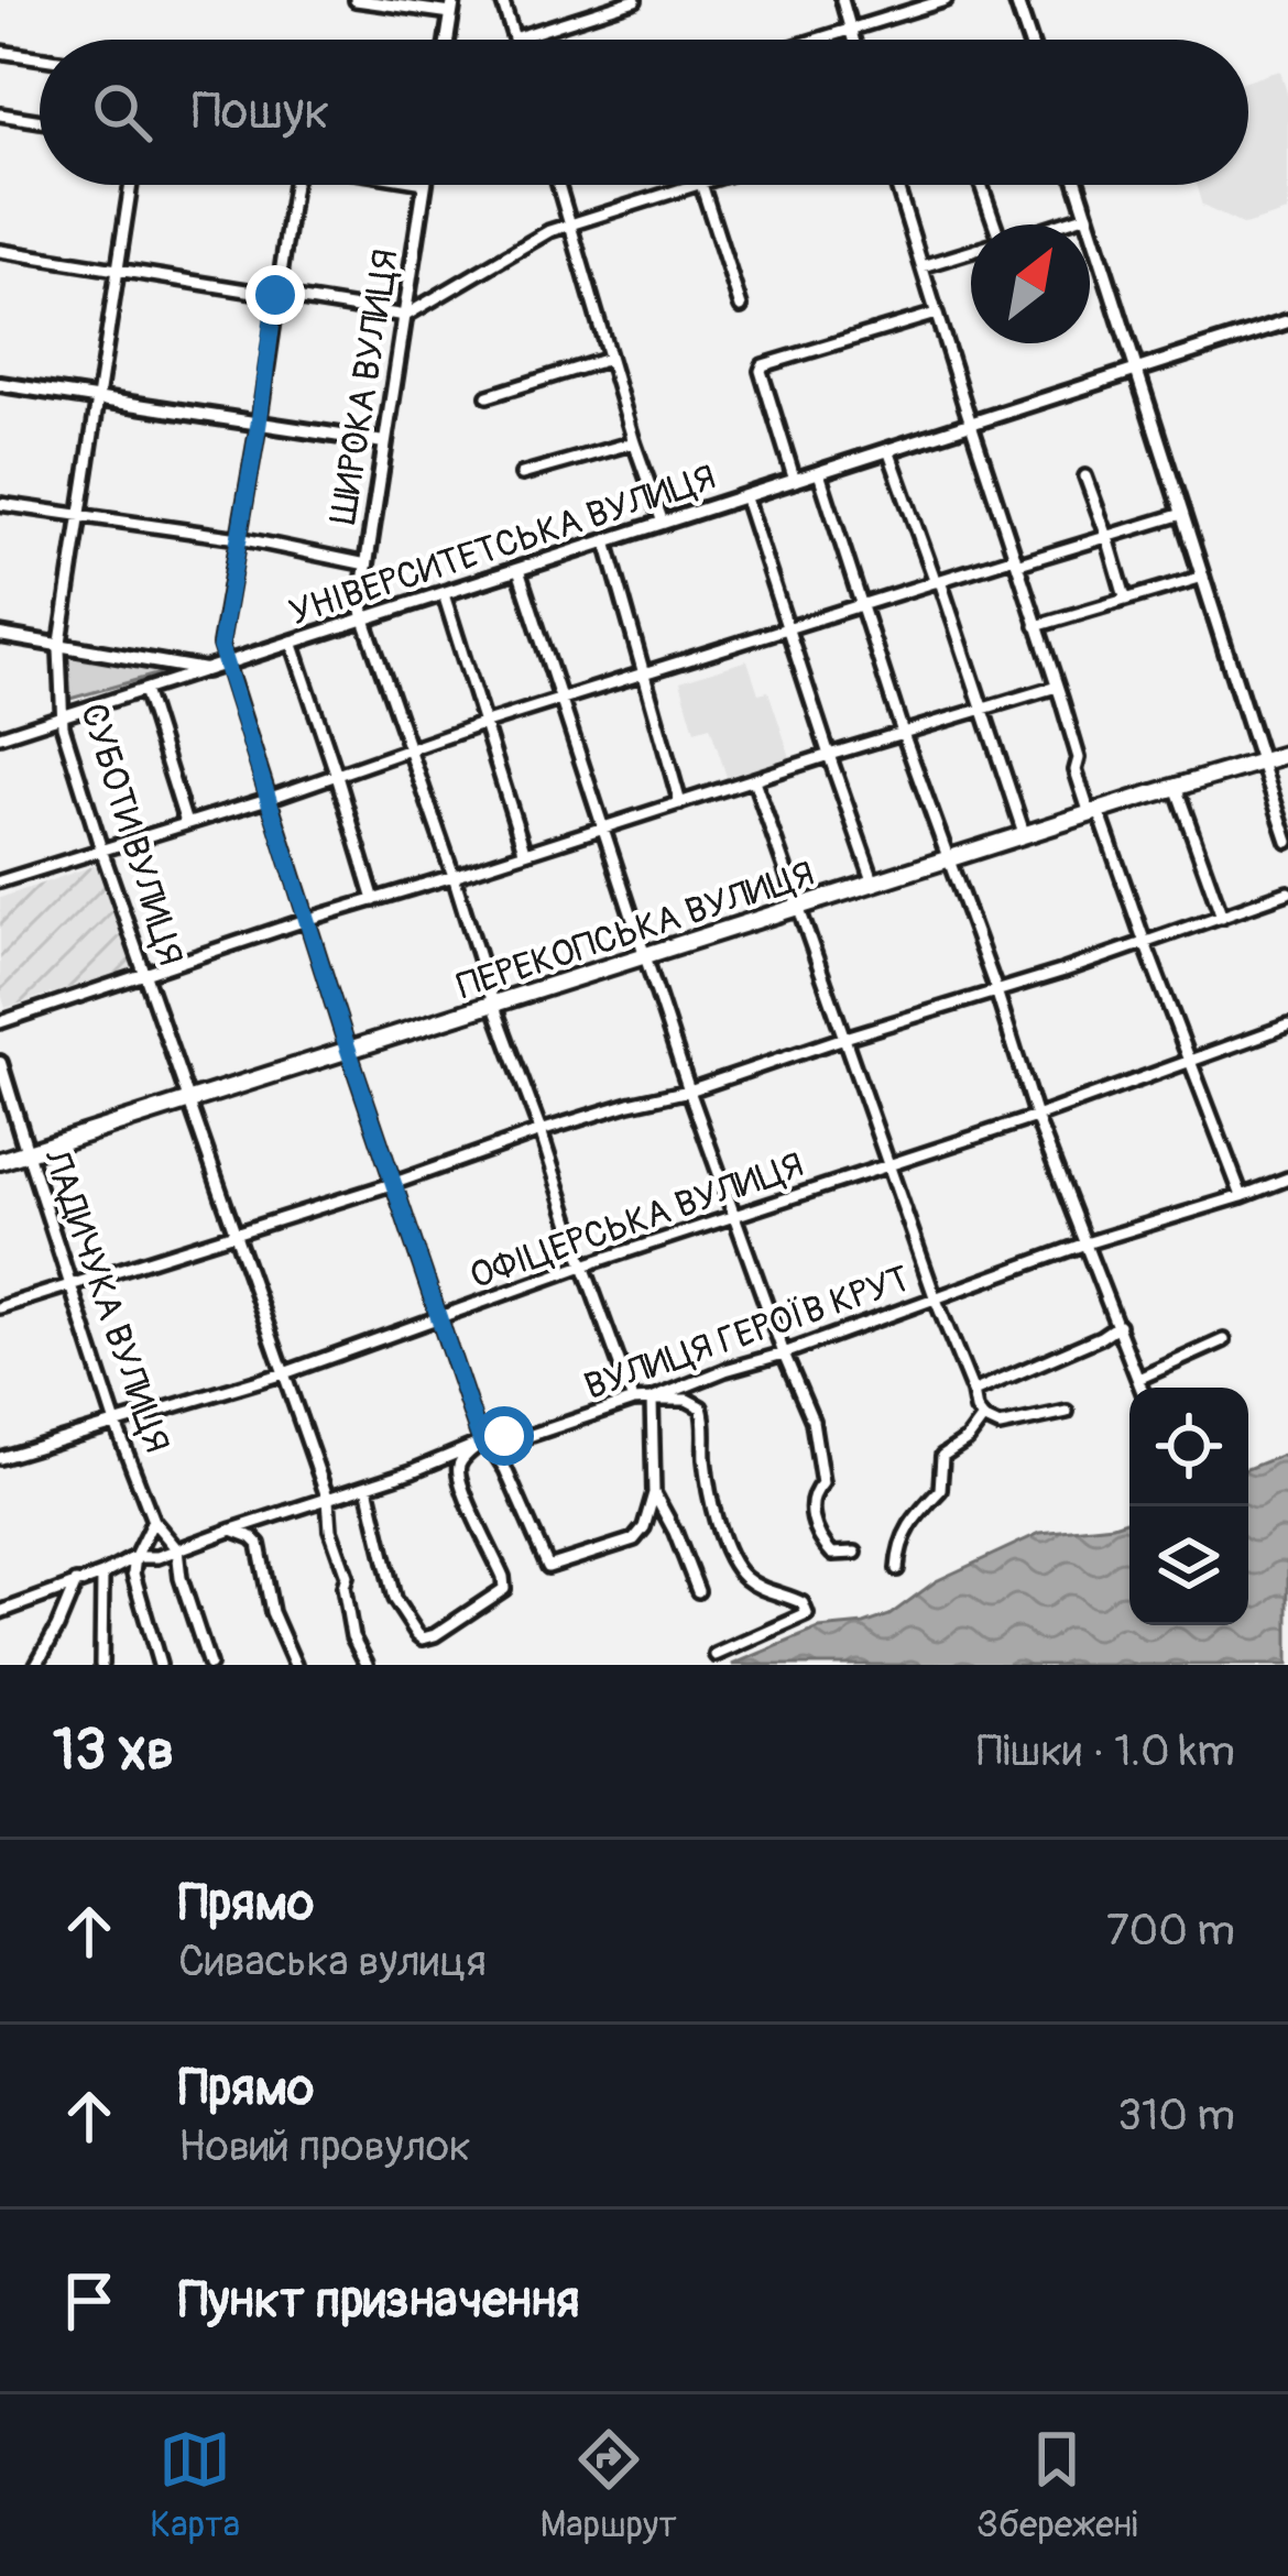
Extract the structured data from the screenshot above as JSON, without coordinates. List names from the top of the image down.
{
  "streets": {
    "main road": ["ПЕРЕКОПСЬКА ВУЛИЦЯ"],
    "street": [
      "ШИРОКА ВУЛИЦЯ",
      "УНІВЕРСИТЕТСЬКА ВУЛИЦЯ",
      "СУБОТИ ВУЛИЦЯ",
      "ОФІЦЕРСЬКА ВУЛИЦЯ",
      "ЛАДИЧУКА ВУЛИЦЯ",
      "ВУЛИЦЯ ГЕРОЇВ КРУТ"
    ]
  },
  "crossings": [
    ["ШИРОКА ВУЛИЦЯ", "УНІВЕРСИТЕТСЬКА ВУЛИЦЯ"],
    ["УНІВЕРСИТЕТСЬКА ВУЛИЦЯ", "СУБОТИ ВУЛИЦЯ"],
    ["СУБОТИ ВУЛИЦЯ", "ПЕРЕКОПСЬКА ВУЛИЦЯ"],
    ["СУБОТИ ВУЛИЦЯ", "ОФІЦЕРСЬКА ВУЛИЦЯ"],
    ["СУБОТИ ВУЛИЦЯ", "ВУЛИЦЯ ГЕРОЇВ КРУТ"],
    ["ПЕРЕКОПСЬКА ВУЛИЦЯ", "ЛАДИЧУКА ВУЛИЦЯ"],
    ["ОФІЦЕРСЬКА ВУЛИЦЯ", "ЛАДИЧУКА ВУЛИЦЯ"],
    ["ЛАДИЧУКА ВУЛИЦЯ", "ВУЛИЦЯ ГЕРОЇВ КРУТ"]
  ],
  "north": "top right",
  "page": {
    "search": "Пошук",
    "heading": ["13 хв", "Пішки · 1.0 km"],
    "list": [
      ["Прямо", "Сиваська вулиця", "700 m"],
      ["Прямо", "Новий провулок", "310 m"],
      "Пункт призначення"
    ],
    "nav": ["Карта", "Маршрут", "Збережені"]
  }
}
